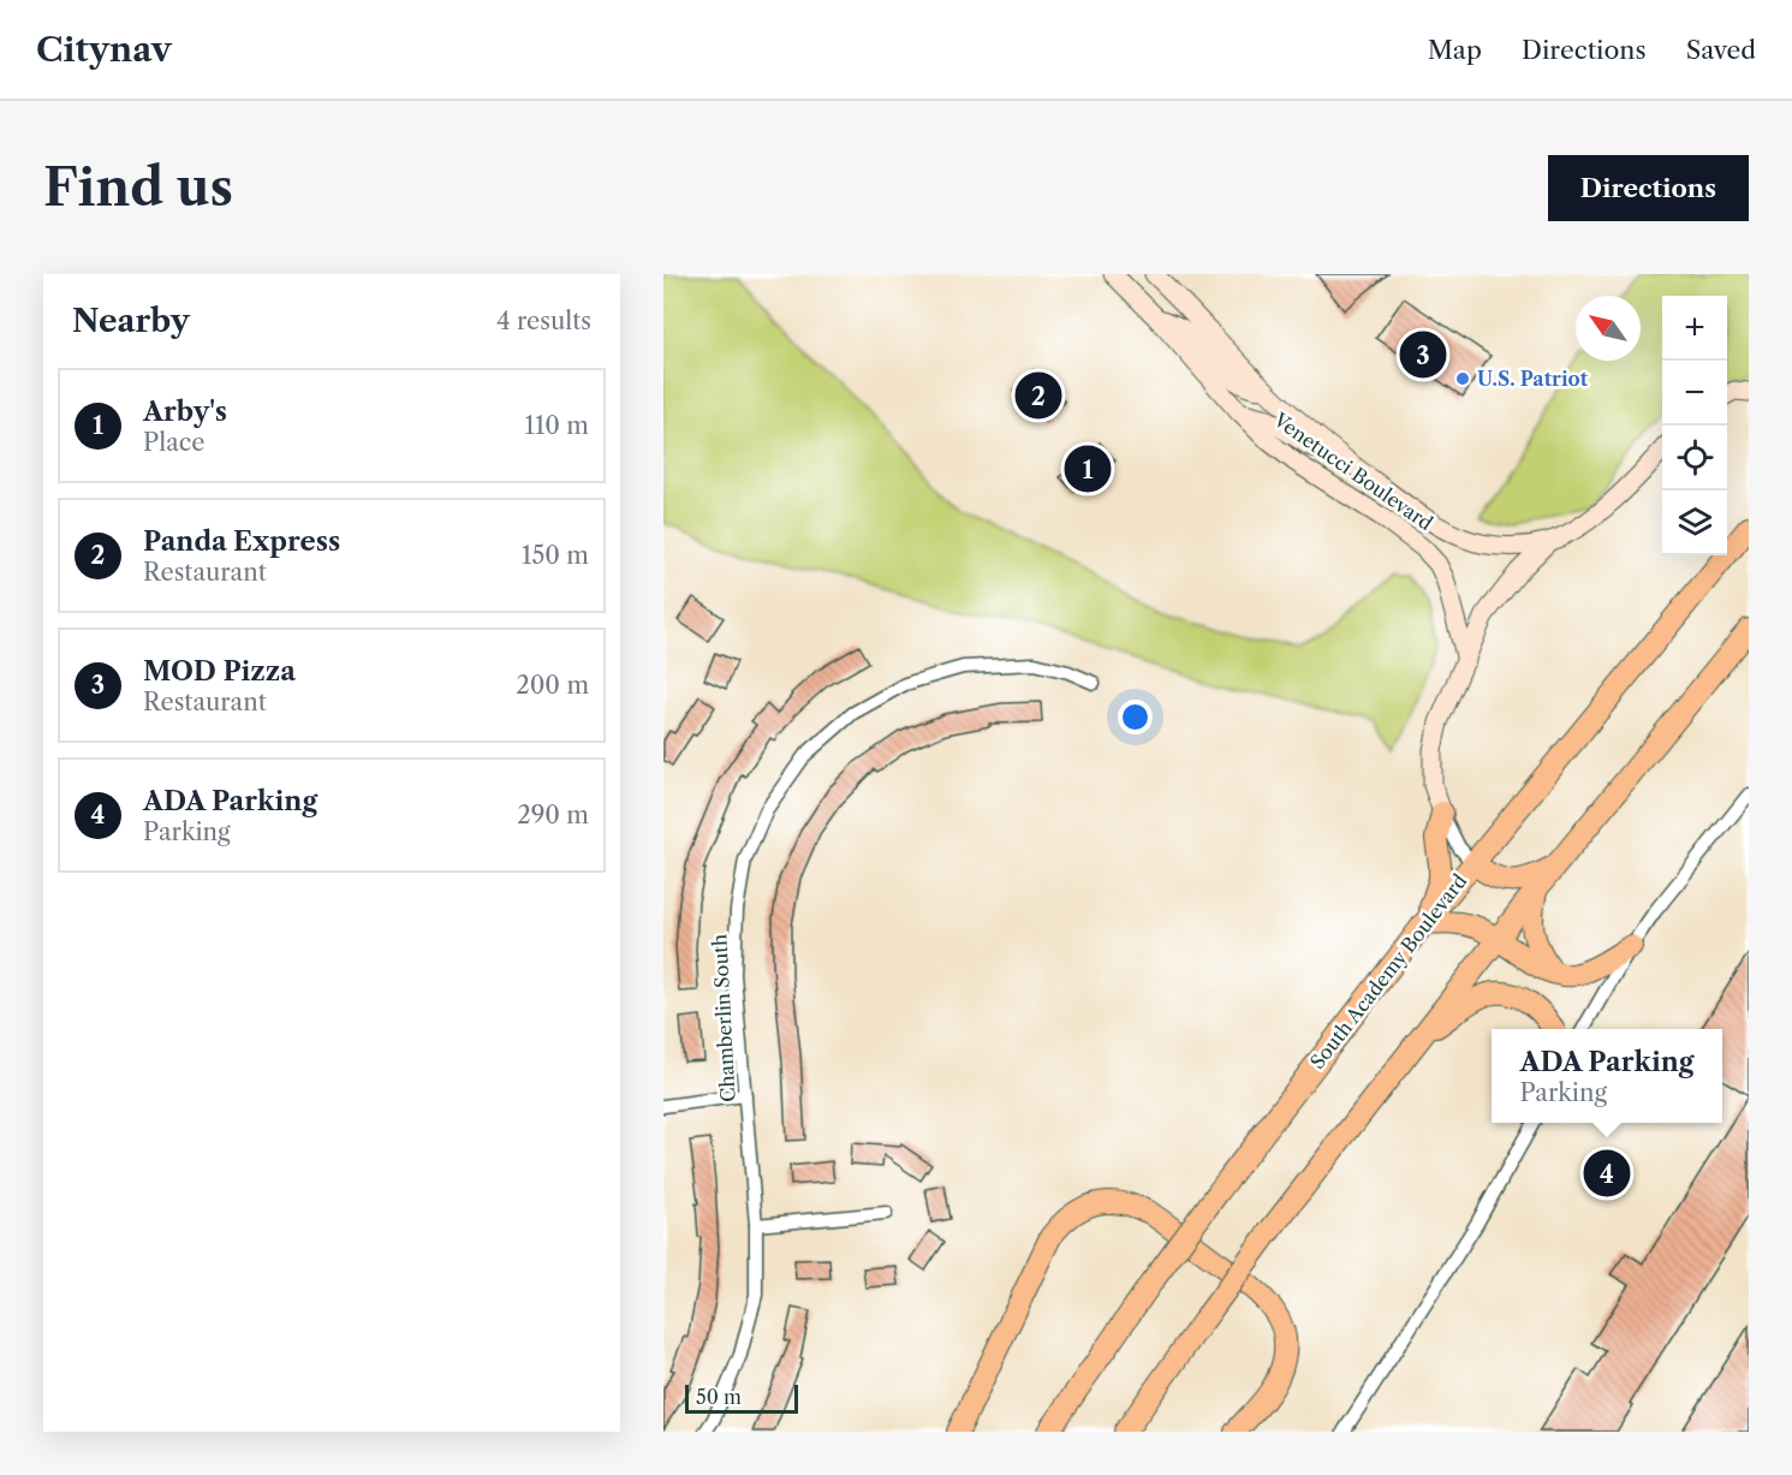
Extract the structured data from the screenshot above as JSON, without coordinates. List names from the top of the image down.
{
  "streets": {
    "highway": ["South Academy Boulevard"],
    "street": ["Venetucci Boulevard", "Chamberlin South"]
  },
  "places": ["U.S. Patriot"],
  "scale_bar": "50 m",
  "north": "top left",
  "page": {
    "header": "Citynav",
    "nav": ["Map", "Directions", "Saved"],
    "buttons": "Directions",
    "title": "Find us",
    "heading": ["Nearby", "4 results"],
    "map_buttons": ["+", "−"],
    "pins": [
      "3",
      "2",
      "1",
      "4"
    ],
    "list": [
      {
        "mark": "1",
        "name": "Arby's",
        "note": "Place",
        "value": "110 m"
      },
      {
        "mark": "2",
        "name": "Panda Express",
        "note": "Restaurant",
        "value": "150 m"
      },
      {
        "mark": "3",
        "name": "MOD Pizza",
        "note": "Restaurant",
        "value": "200 m"
      },
      {
        "mark": "4",
        "name": "ADA Parking",
        "note": "Parking",
        "value": "290 m"
      }
    ],
    "popup": ["ADA Parking", "Parking"],
    "scale": "50 m"
  }
}
